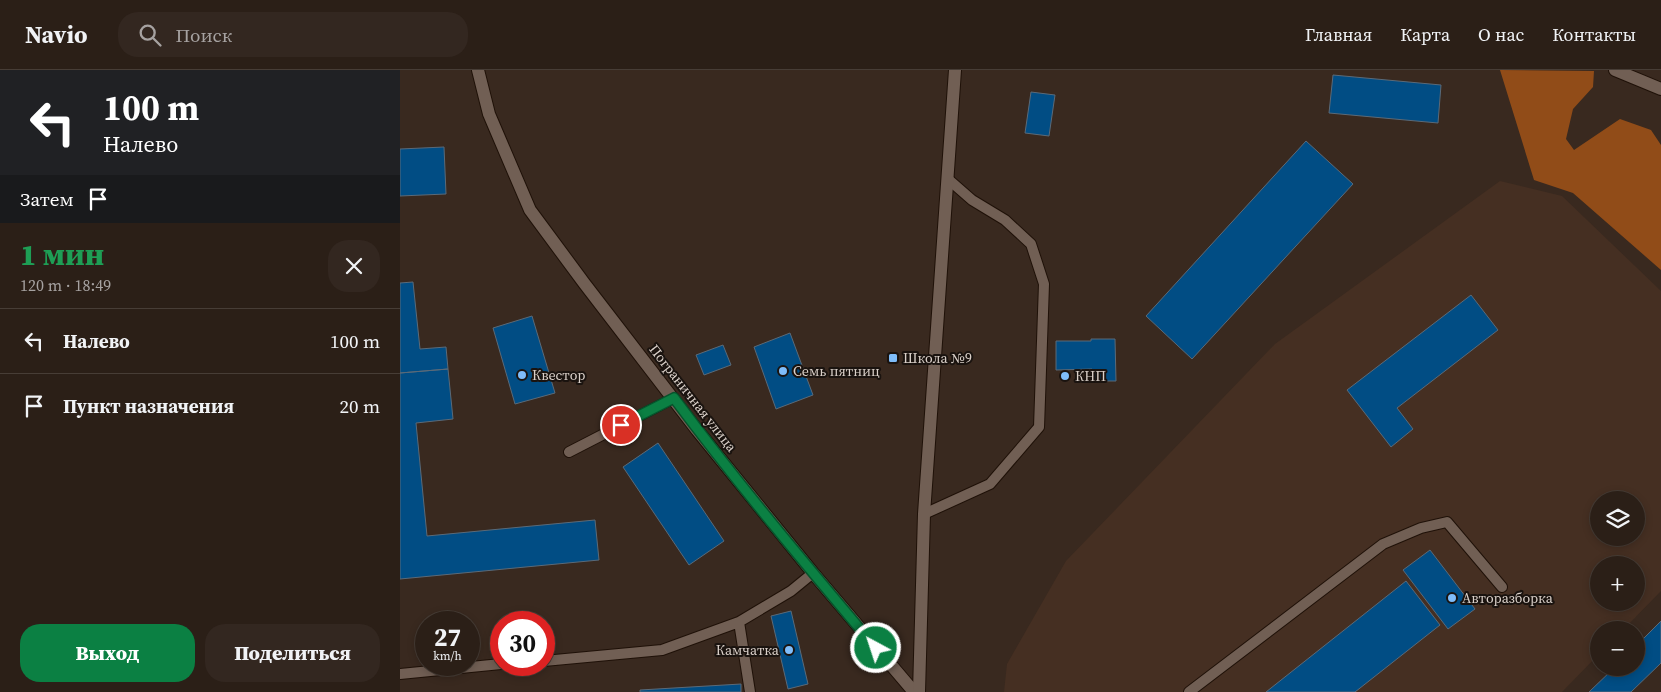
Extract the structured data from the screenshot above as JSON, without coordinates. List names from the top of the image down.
{
  "streets": {
    "street": ["Пограничная улица"]
  },
  "places": {
    "transit": ["Школа №9"],
    "other": [
      "Семь пятниц",
      "Квестор",
      "КНП",
      "Авторазборка",
      "Камчатка"
    ]
  },
  "page": {
    "header": "Navio",
    "search": "Поиск",
    "nav": [
      "Главная",
      "Карта",
      "О нас",
      "Контакты"
    ],
    "turn": ["100 m", "Налево"],
    "then": "Затем",
    "heading": ["1 мин", "120 m · 18:49"],
    "list": [
      {
        "name": "Налево",
        "value": "100 m"
      },
      {
        "name": "Пункт назначения",
        "value": "20 m"
      }
    ],
    "map_buttons": ["+", "−"],
    "speed": "27 km/h",
    "limit": "30",
    "buttons": ["Выход", "Поделиться"]
  }
}
